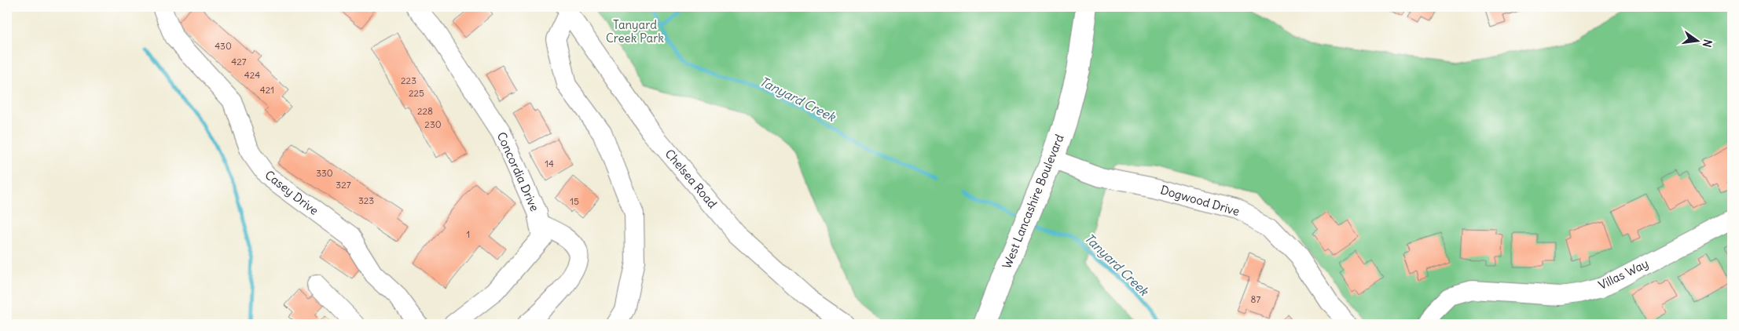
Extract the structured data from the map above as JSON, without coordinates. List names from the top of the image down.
{
  "streets": {
    "main road": ["West Lancashire Boulevard"],
    "street": [
      "Concordia Drive",
      "Chelsea Road",
      "Casey Drive",
      "Dogwood Drive",
      "Villas Way"
    ]
  },
  "crossings": [
    ["Dogwood Drive", "West Lancashire Boulevard"]
  ],
  "water": ["Tanyard Creek"],
  "parks": ["Tanyard Creek Park"],
  "house_numbers": [
    "430",
    "427",
    "424",
    "223",
    "421",
    "225",
    "228",
    "230",
    "14",
    "330",
    "327",
    "323",
    "15",
    "1",
    "87"
  ],
  "north": "right"
}
